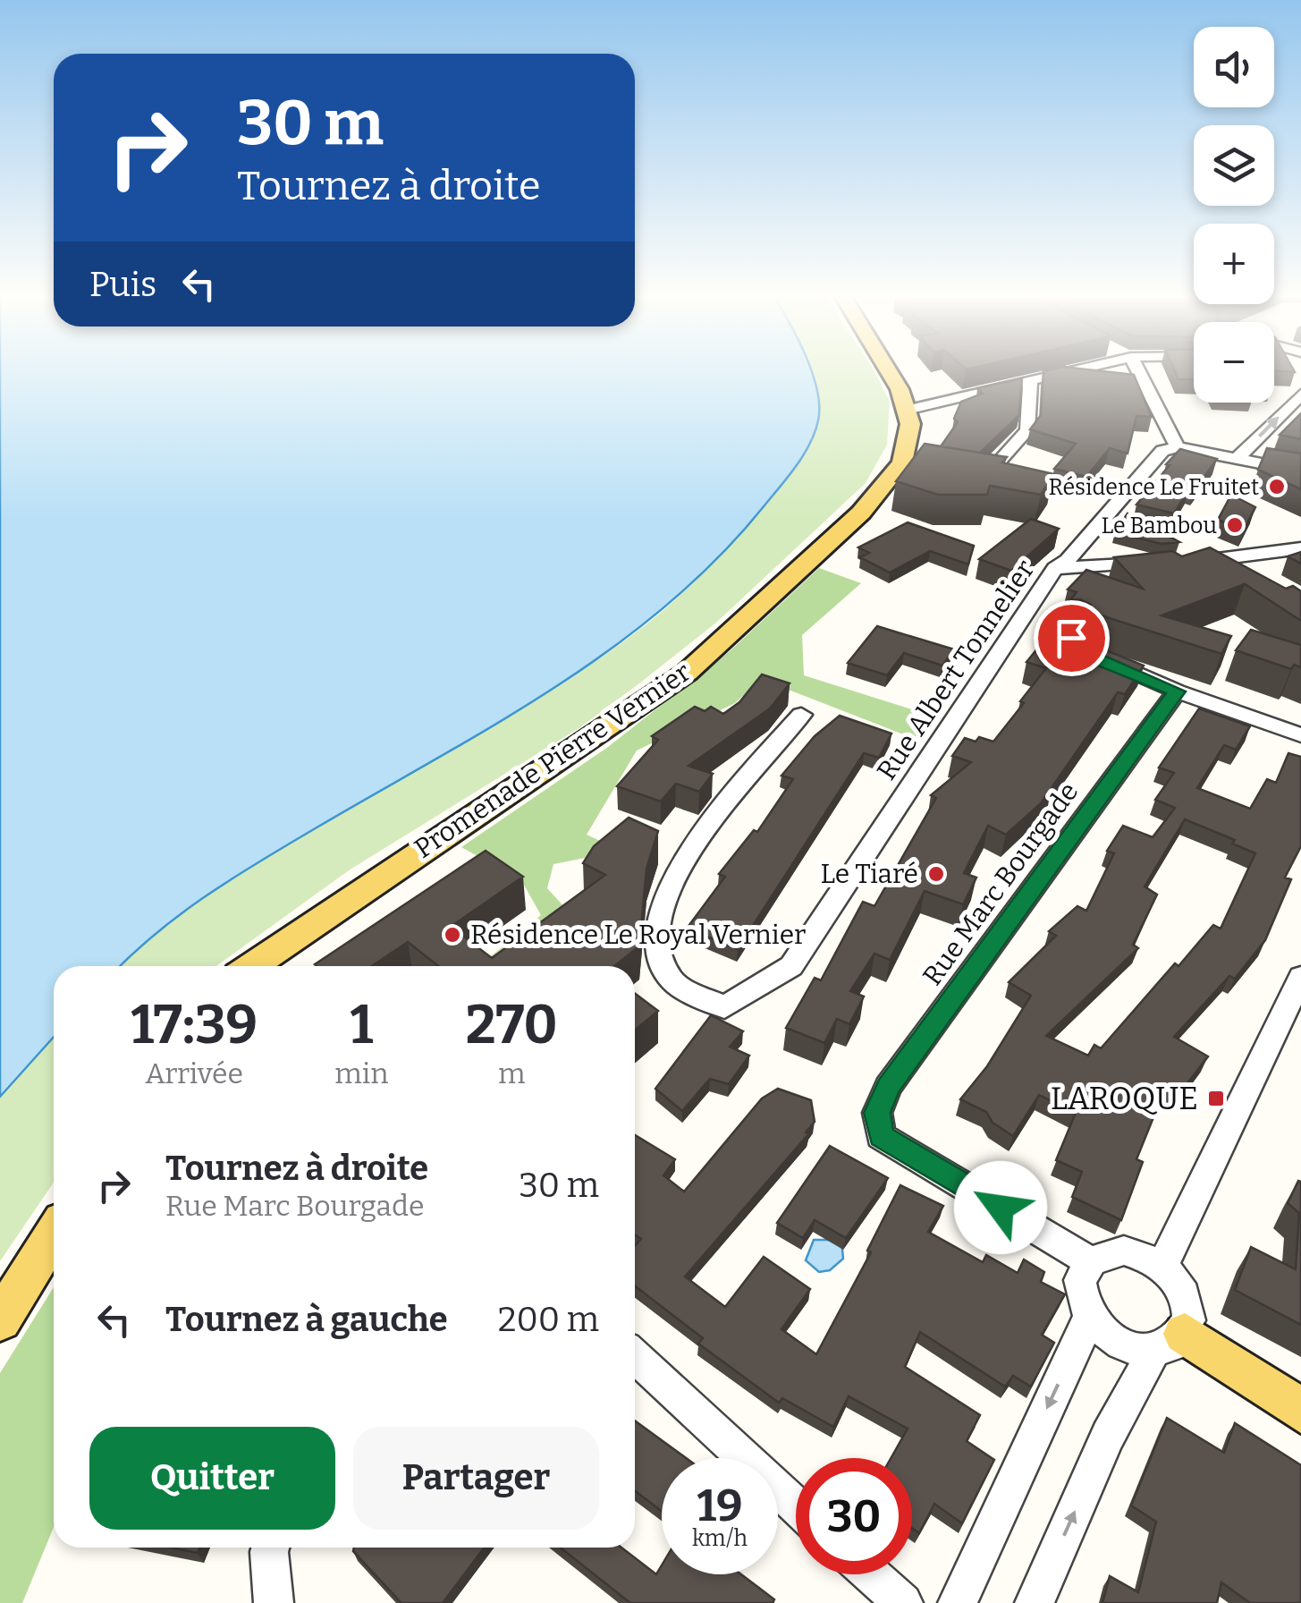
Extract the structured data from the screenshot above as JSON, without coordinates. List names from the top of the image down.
{
  "streets": {
    "main road": ["Promenade Pierre Vernier"],
    "street": ["Rue Albert Tonnelier", "Rue Marc Bourgade"]
  },
  "places": {
    "other": [
      "Résidence Le Fruitet",
      "Le Bambou",
      "Le Tiaré",
      "Résidence Le Royal Vernier"
    ],
    "transit": ["LAROQUE"]
  },
  "page": {
    "map_buttons": ["+", "−"],
    "turn": ["30 m", "Tournez à droite"],
    "then": "Puis",
    "eta": [
      "17:39",
      "Arrivée",
      "1",
      "min",
      "270",
      "m"
    ],
    "list": [
      {
        "name": "Tournez à droite",
        "note": "Rue Marc Bourgade",
        "value": "30 m"
      },
      {
        "name": "Tournez à gauche",
        "value": "200 m"
      }
    ],
    "buttons": ["Quitter", "Partager"],
    "speed": "19 km/h",
    "limit": "30"
  }
}
